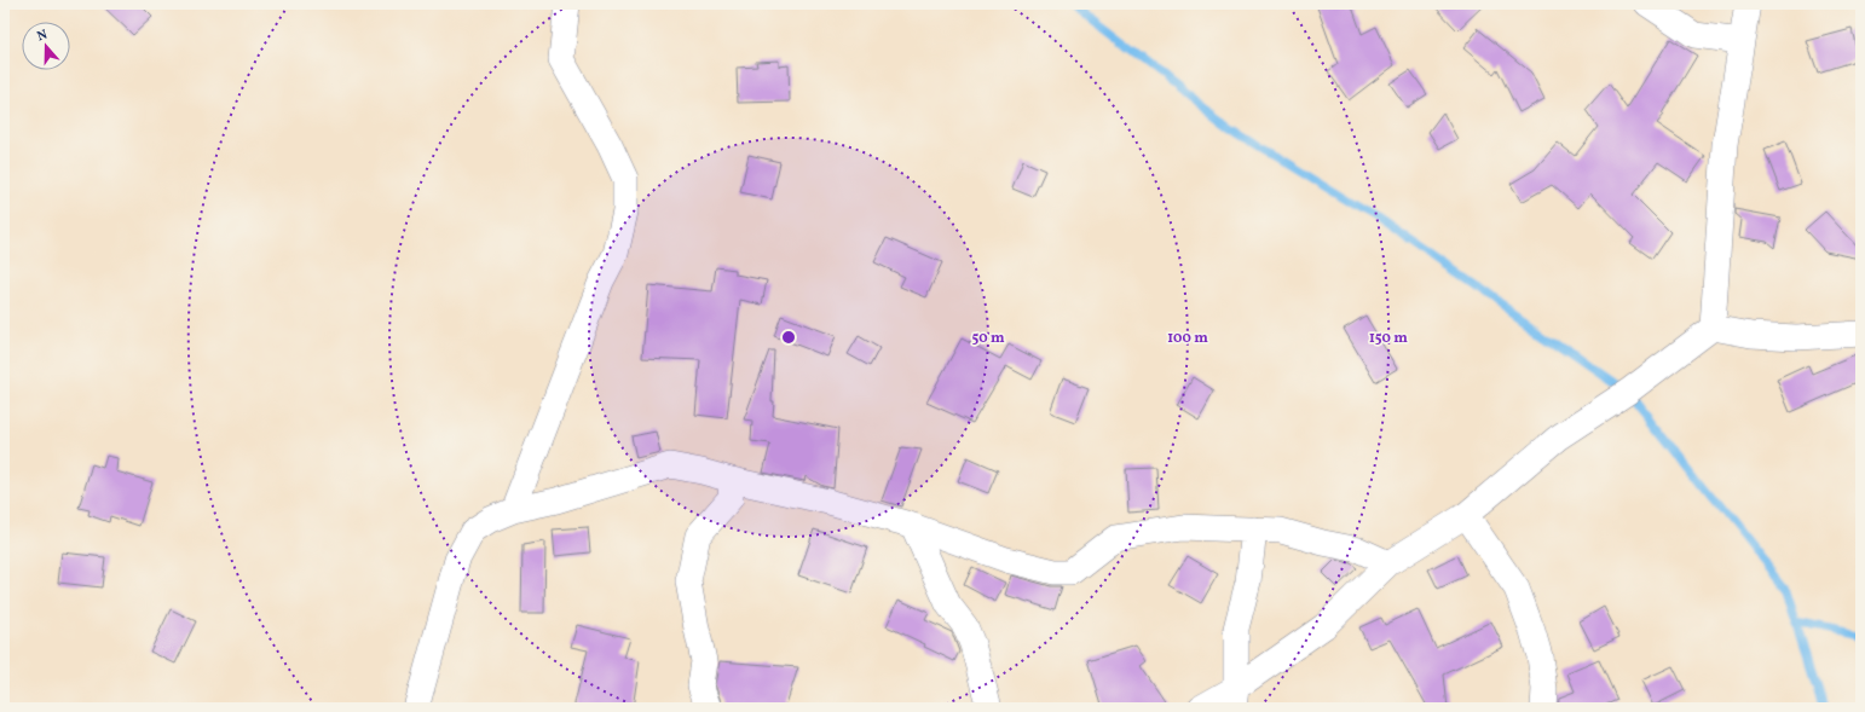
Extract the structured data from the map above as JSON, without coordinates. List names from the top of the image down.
{
  "north": "top",
  "rings": ["50 m", "100 m", "150 m"]
}
